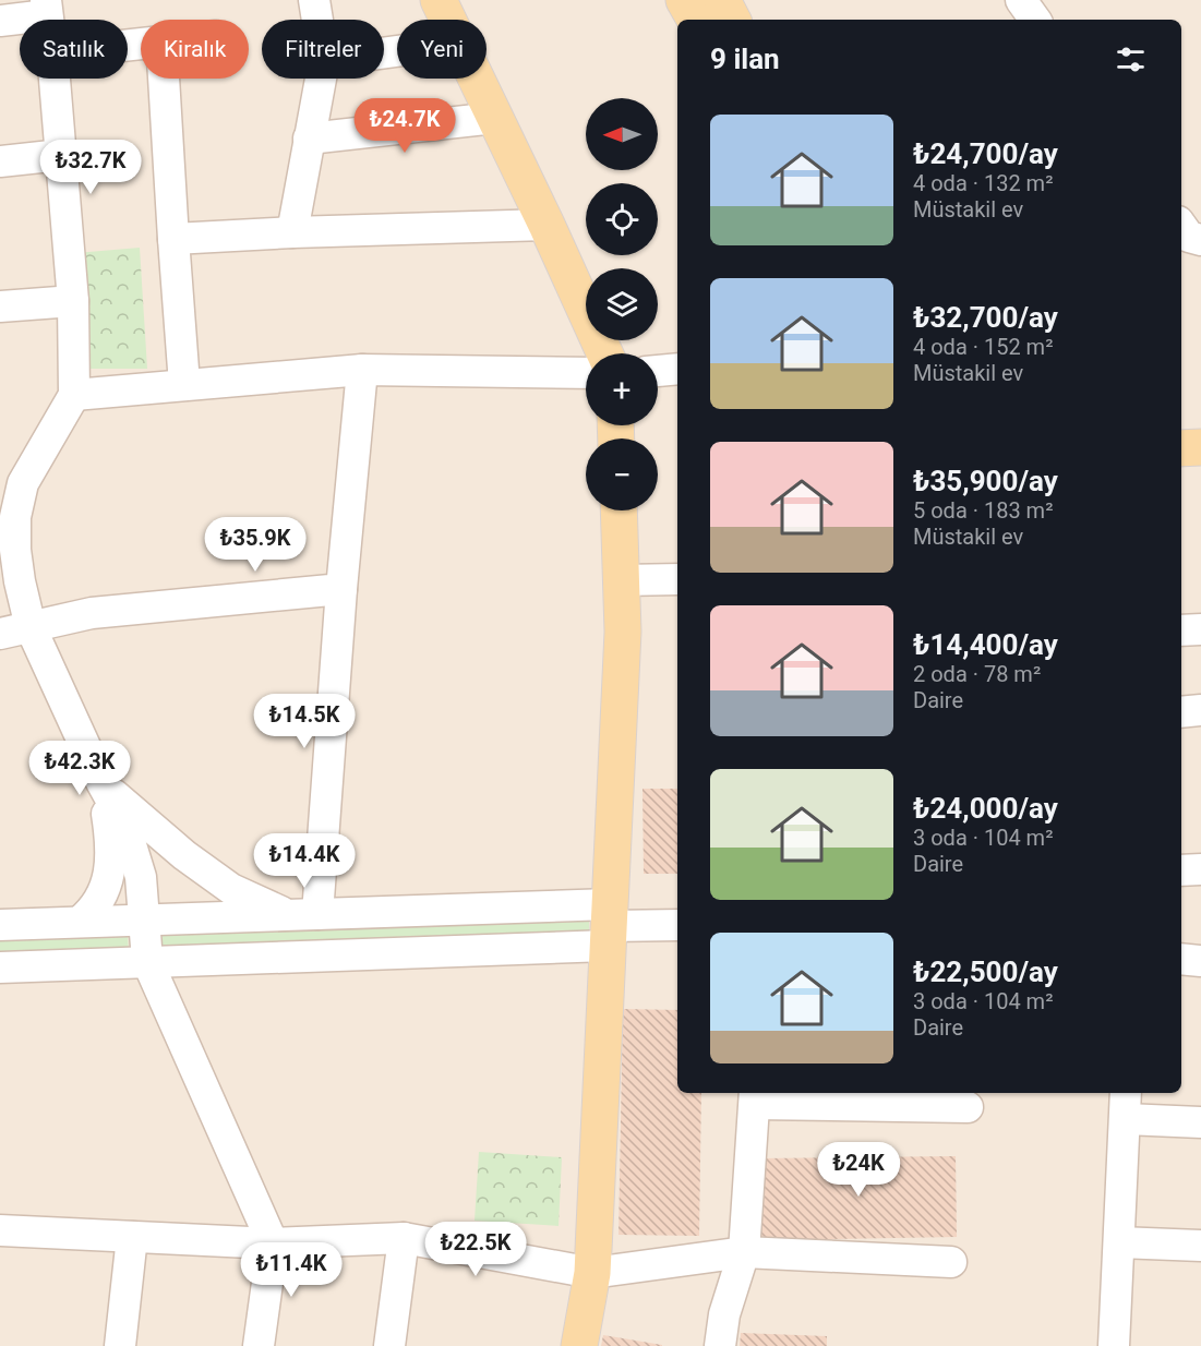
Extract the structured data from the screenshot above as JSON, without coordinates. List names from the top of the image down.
{
  "north": "left",
  "page": {
    "chip": [
      "Satılık",
      "Kiralık",
      "Filtreler",
      "Yeni"
    ],
    "heading": "9 ilan",
    "map_buttons": ["+", "−"],
    "price": [
      "₺24.7K",
      "₺32.7K",
      "₺35.9K",
      "₺14.5K",
      "₺42.3K",
      "₺14.4K",
      "₺24K",
      "₺22.5K",
      "₺11.4K"
    ],
    "list": [
      {
        "name": "₺24,700/ay",
        "note": "4 oda · 132 m² · Müstakil ev"
      },
      {
        "name": "₺32,700/ay",
        "note": "4 oda · 152 m² · Müstakil ev"
      },
      {
        "name": "₺35,900/ay",
        "note": "5 oda · 183 m² · Müstakil ev"
      },
      {
        "name": "₺14,400/ay",
        "note": "2 oda · 78 m² · Daire"
      },
      {
        "name": "₺24,000/ay",
        "note": "3 oda · 104 m² · Daire"
      },
      {
        "name": "₺22,500/ay",
        "note": "3 oda · 104 m² · Daire"
      }
    ]
  }
}
